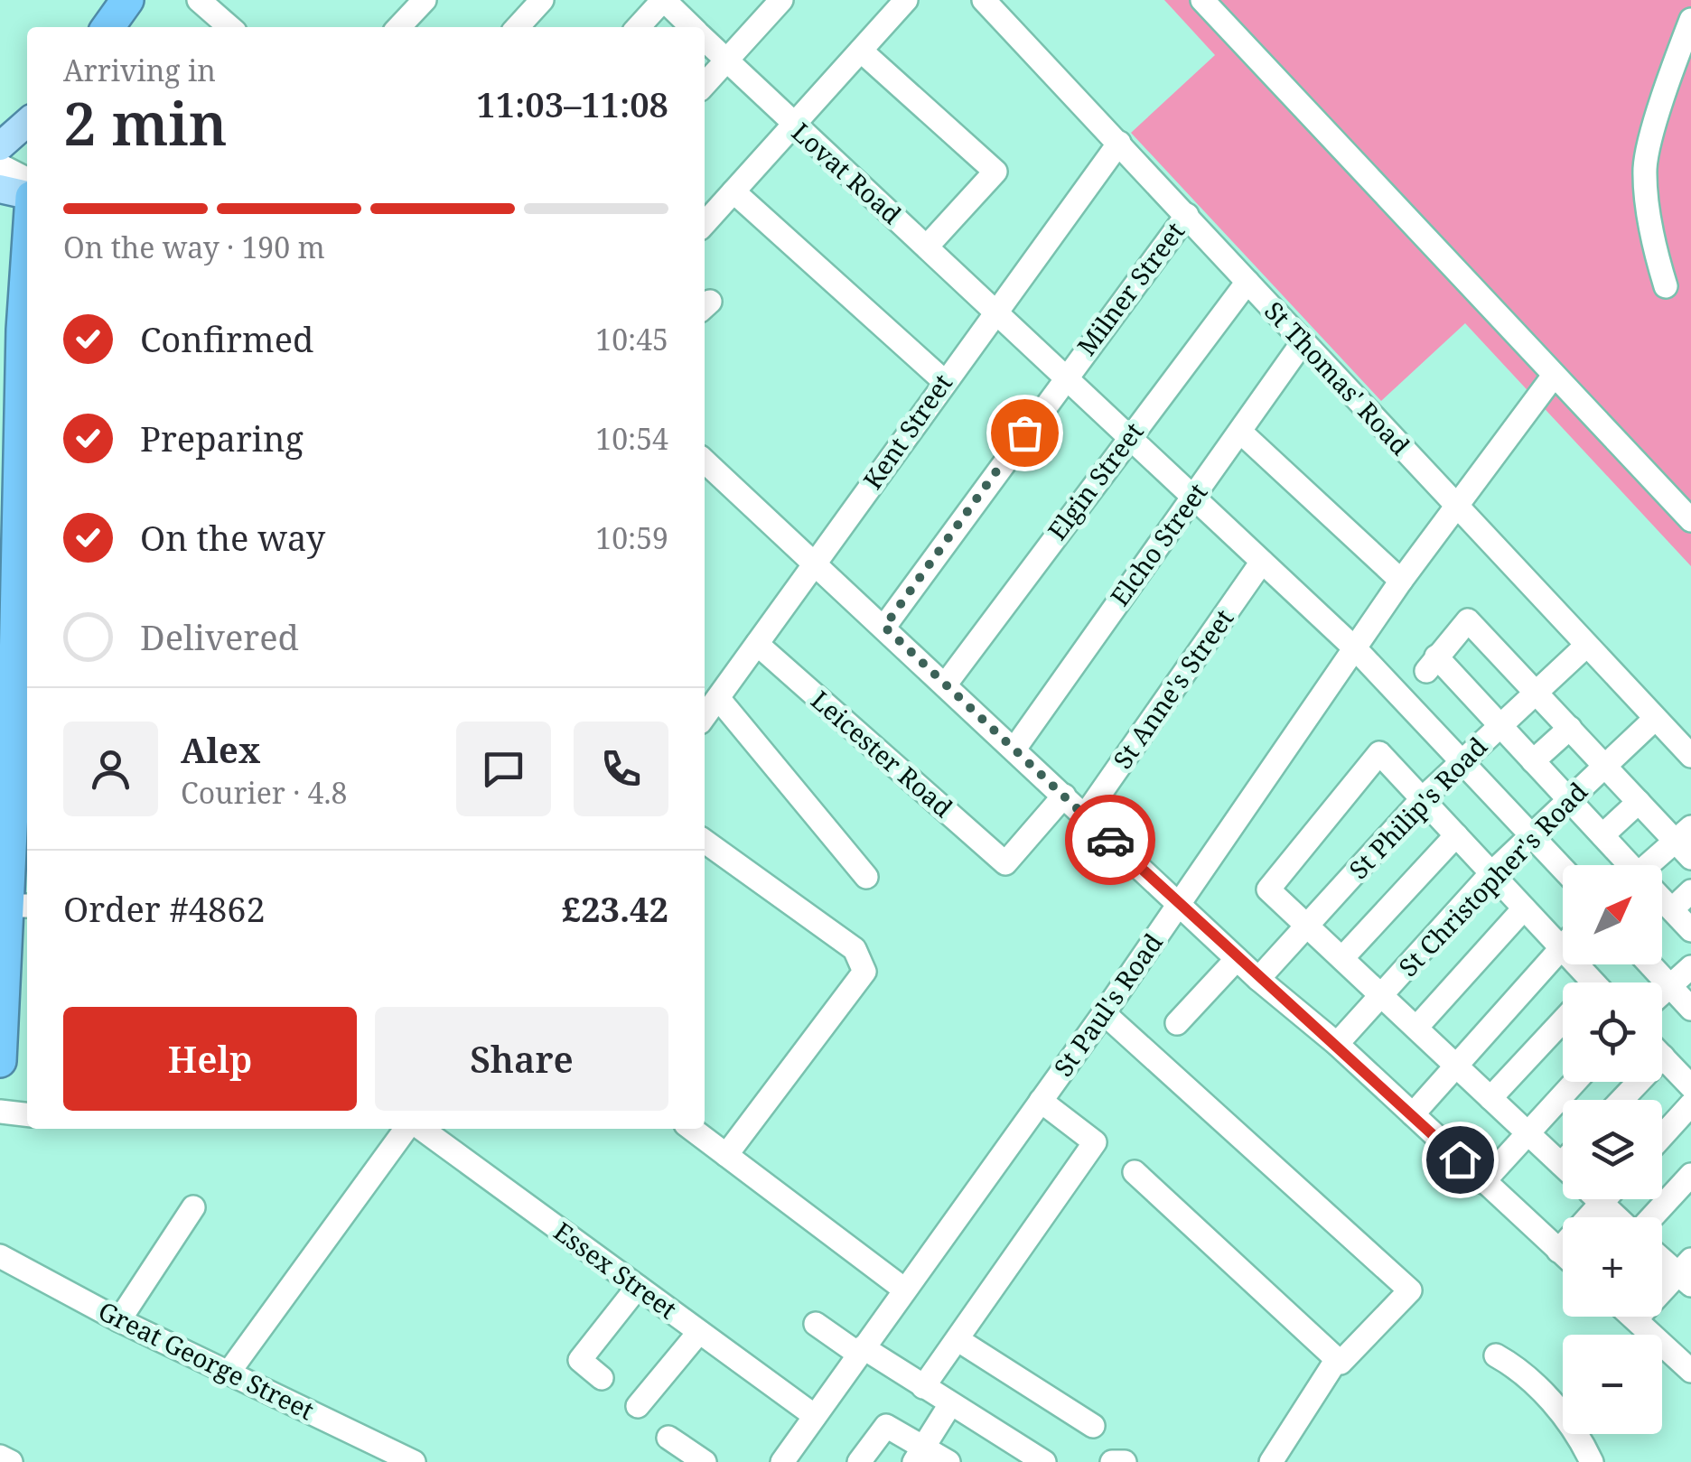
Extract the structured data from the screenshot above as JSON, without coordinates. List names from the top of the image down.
{
  "streets": {
    "street": [
      "Lovat Road",
      "Milner Street",
      "St Thomas' Road",
      "Kent Street",
      "Elgin Street",
      "Elcho Street",
      "St Anne's Street",
      "Leicester Road",
      "St Philip's Road",
      "St Christopher's Road",
      "St Paul's Road",
      "Essex Street",
      "Great George Street"
    ]
  },
  "crossings": [
    ["Lovat Road", "Milner Street"],
    ["Lovat Road", "Kent Street"],
    ["Lovat Road", "Elgin Street"],
    ["Lovat Road", "Elcho Street"],
    ["Lovat Road", "St Anne's Street"],
    ["Lovat Road", "St Philip's Road"],
    ["Lovat Road", "St Christopher's Road"],
    ["Lovat Road", "St Paul's Road"],
    ["Milner Street", "St Thomas' Road"],
    ["St Thomas' Road", "Kent Street"],
    ["St Thomas' Road", "Elgin Street"],
    ["St Thomas' Road", "Elcho Street"],
    ["St Thomas' Road", "St Philip's Road"],
    ["St Thomas' Road", "St Christopher's Road"],
    ["St Thomas' Road", "St Paul's Road"],
    ["Kent Street", "Leicester Road"],
    ["St Paul's Road", "Essex Street"]
  ],
  "north": "top right",
  "page": {
    "heading": ["2 min", "Arriving in", "11:03–11:08"],
    "panel": [
      "Alex",
      "Courier · 4.8",
      "Order #4862",
      "£23.42"
    ],
    "bar": "On the way · 190 m",
    "list": [
      ["Confirmed", "10:45"],
      ["Preparing", "10:54"],
      ["On the way", "10:59"],
      "Delivered"
    ],
    "map_buttons": ["+", "−"],
    "buttons": ["Help", "Share"]
  }
}
